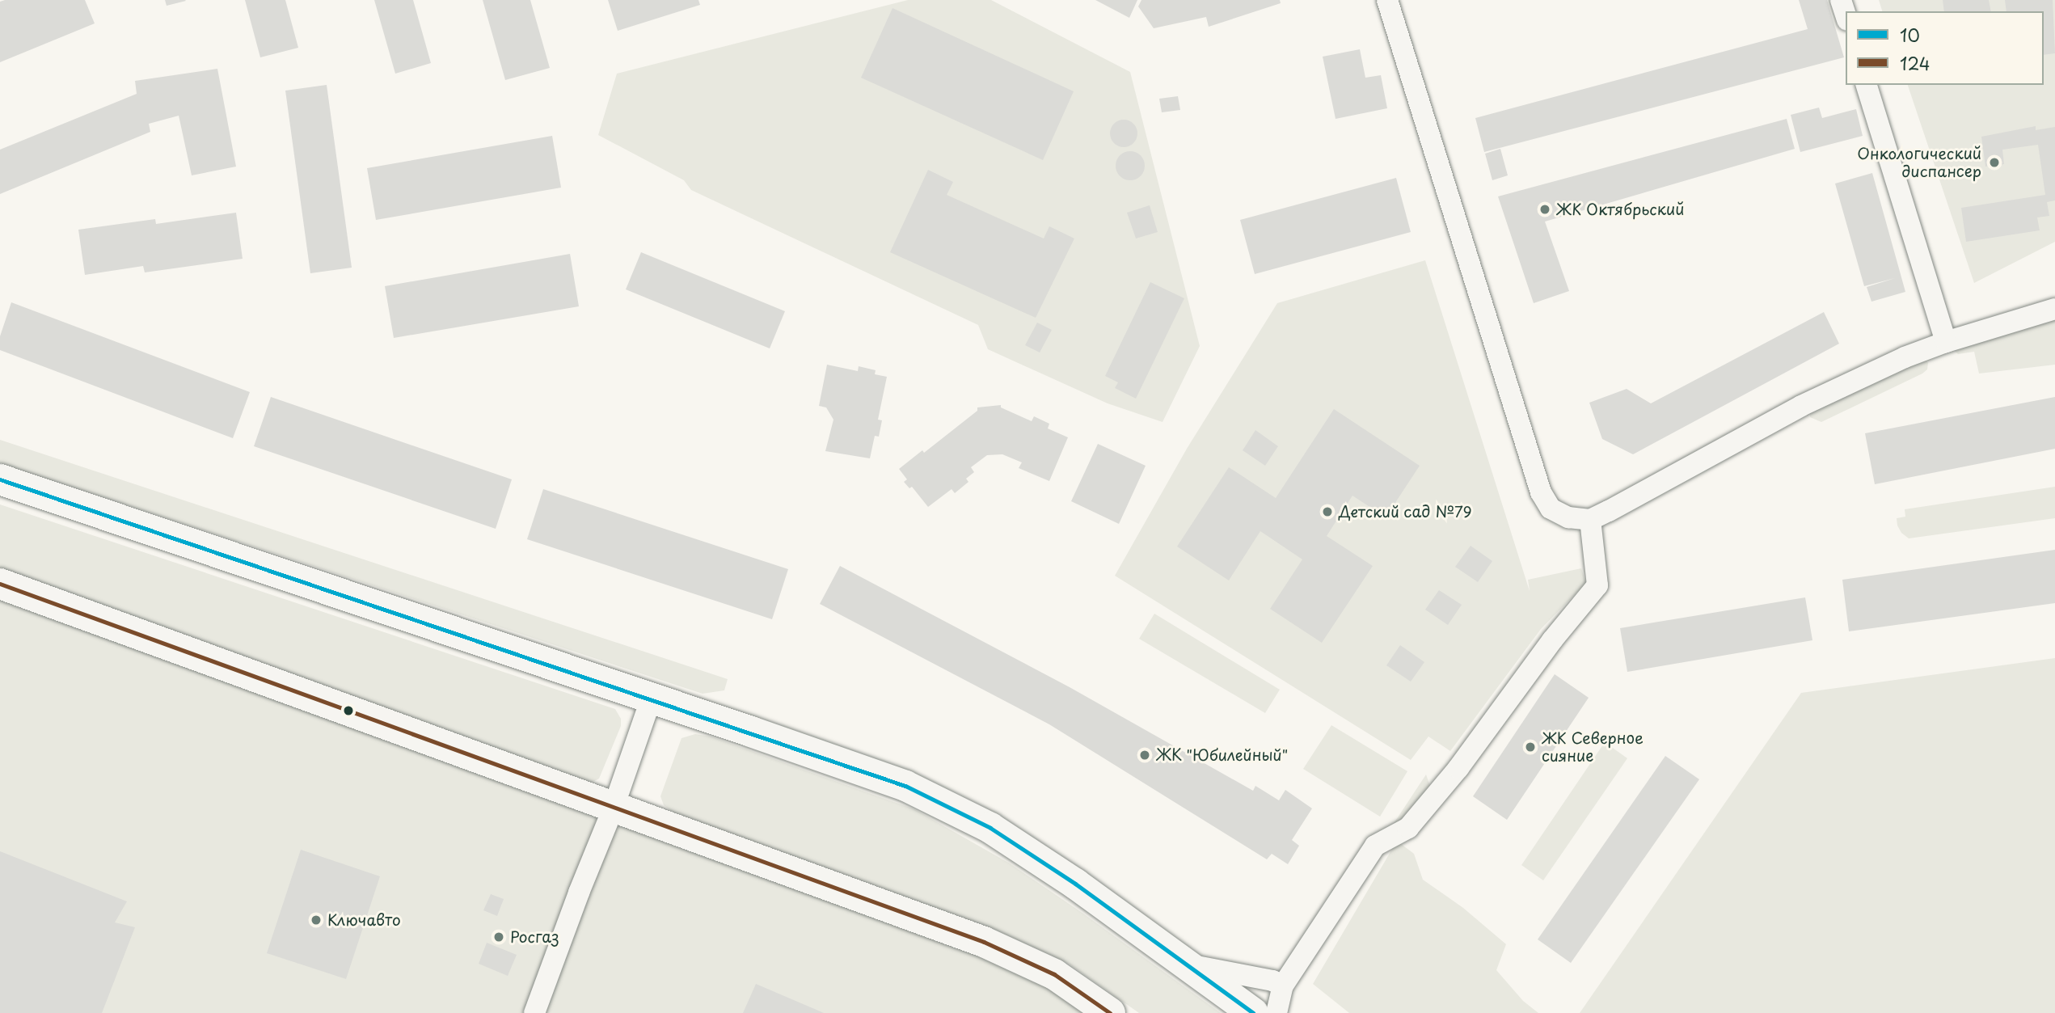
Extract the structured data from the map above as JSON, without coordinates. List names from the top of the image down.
{
  "places": [
    "Онкологический диспансер",
    "ЖК Октябрьский",
    "Детский сад №79",
    "ЖК Северное сияние",
    "ЖК \"Юбилейный\"",
    "Ключавто",
    "Росгаз"
  ],
  "lines": ["transit line 10", "transit line 124"],
  "legend": ["10", "124"]
}
